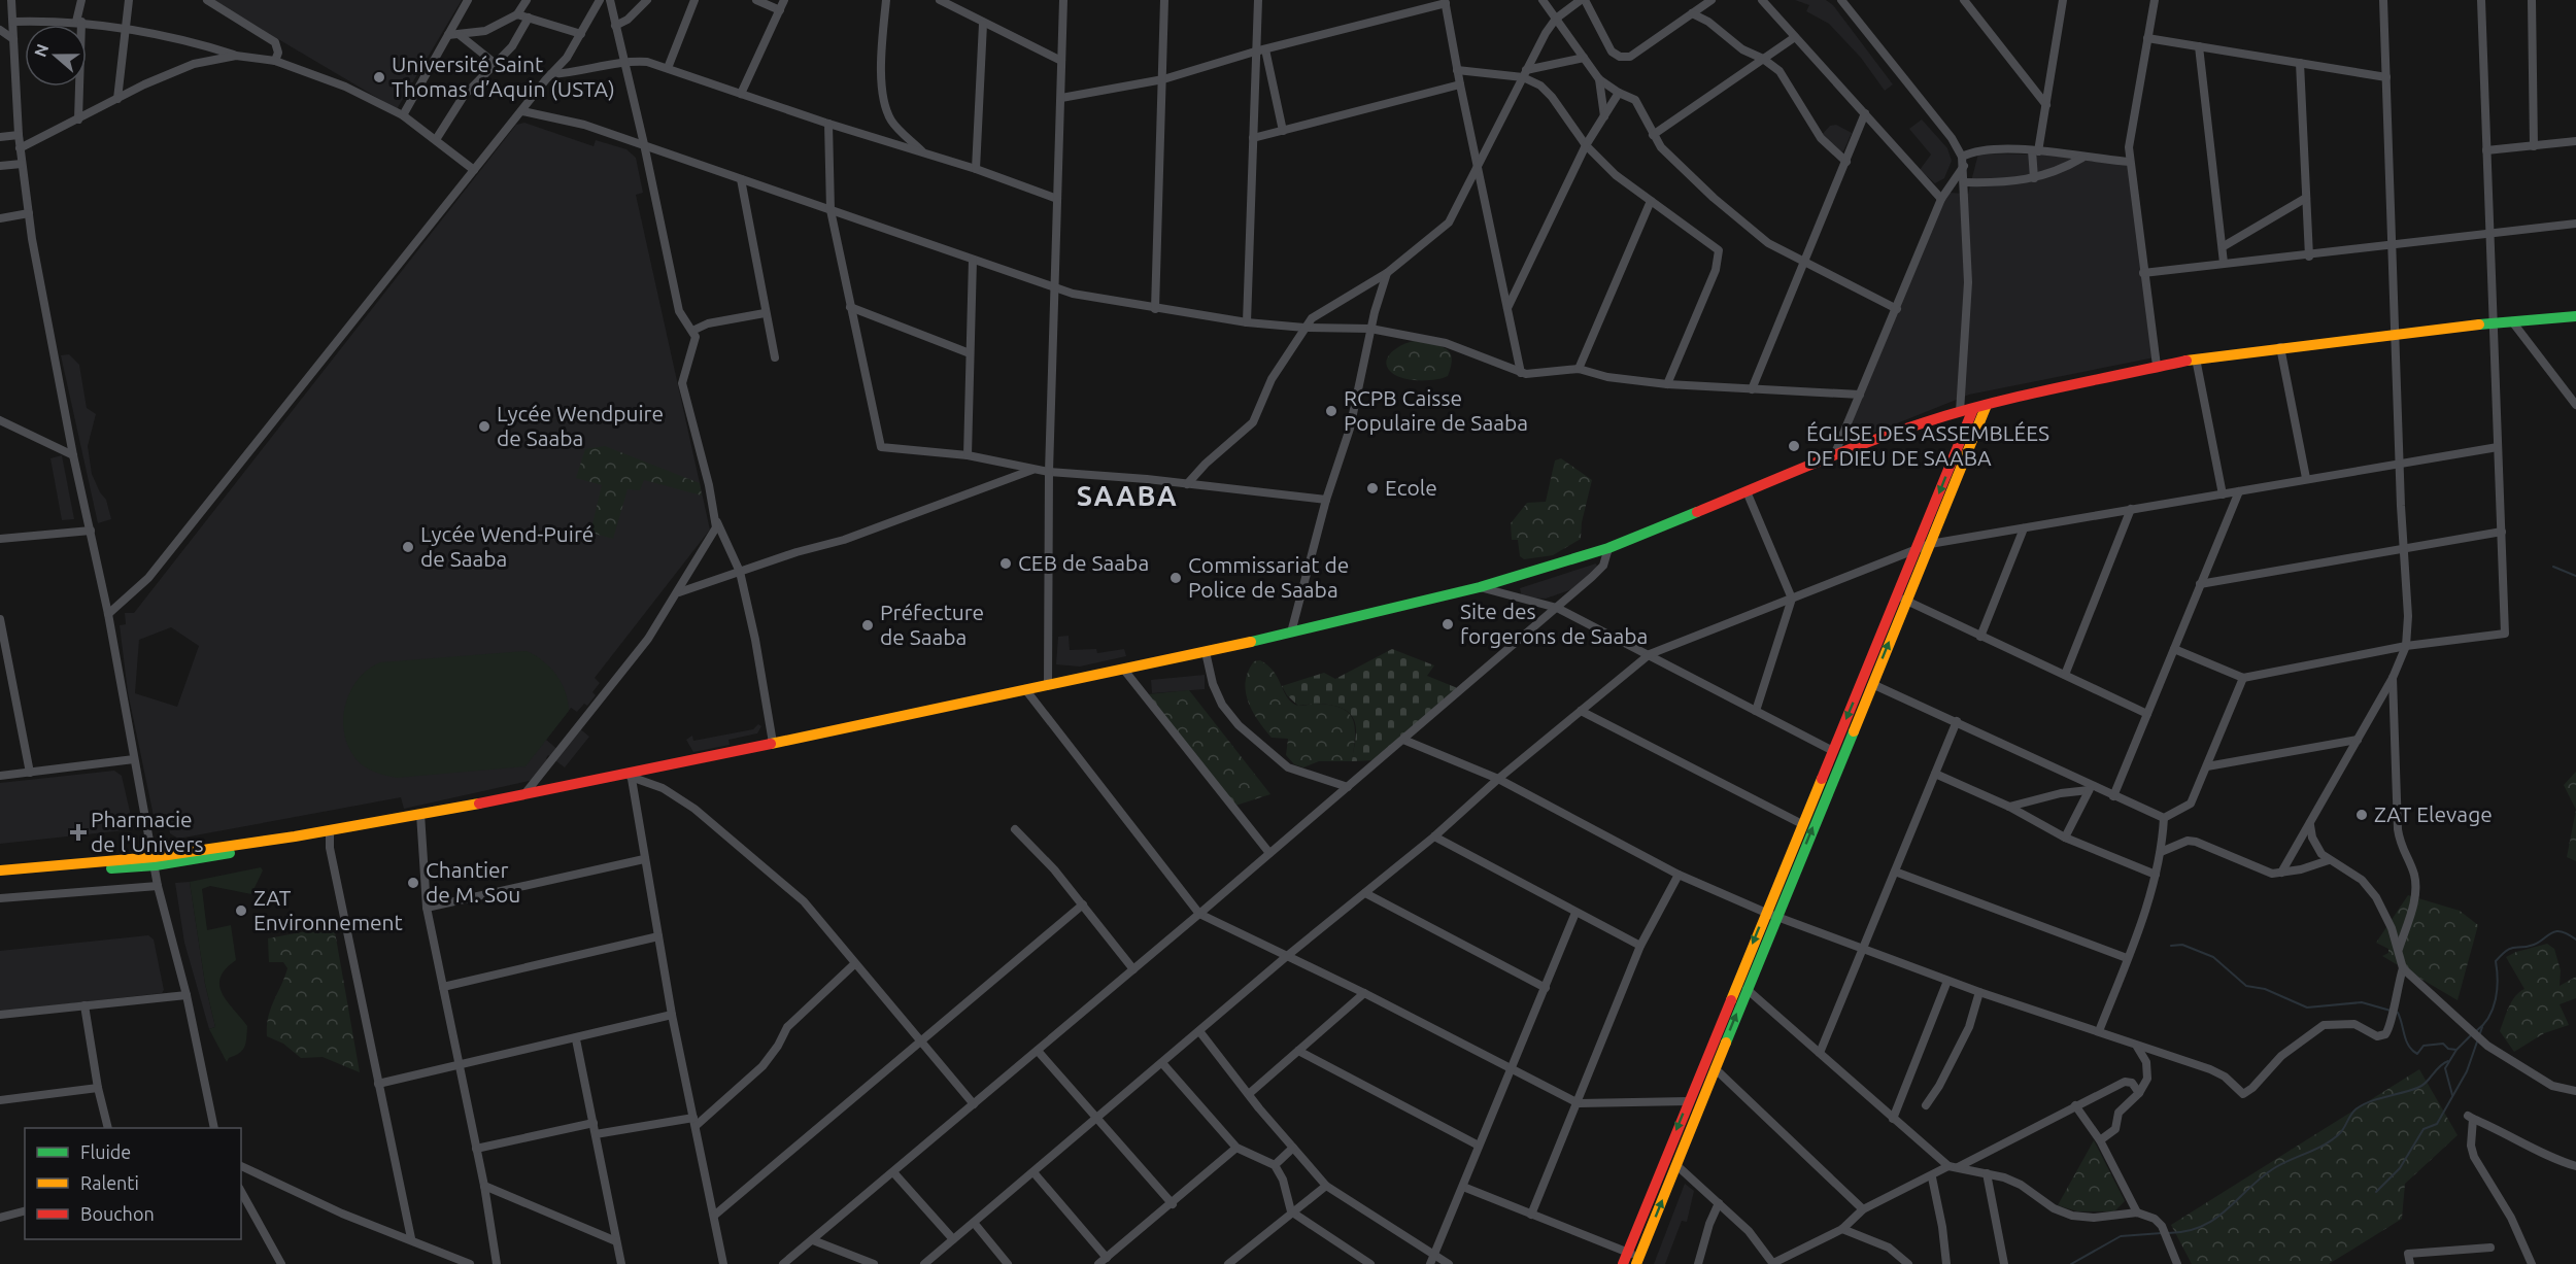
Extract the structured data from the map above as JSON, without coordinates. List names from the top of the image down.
{
  "districts": ["SAABA"],
  "places": {
    "other": [
      "Université Saint Thomas d’Aquin (USTA)",
      "RCPB Caisse Populaire de Saaba",
      "Lycée Wendpuire de Saaba",
      "ÉGLISE DES ASSEMBLÉES DE DIEU DE SAABA",
      "Ecole",
      "Lycée Wend-Puiré de Saaba",
      "CEB de Saaba",
      "Commissariat de Police de Saaba",
      "Site des forgerons de Saaba",
      "Préfecture de Saaba",
      "ZAT Elevage",
      "Chantier de M. Sou",
      "ZAT Environnement"
    ],
    "health": ["Pharmacie de l'Univers"]
  },
  "legend": ["Fluide", "Ralenti", "Bouchon"],
  "north": "left"
}
